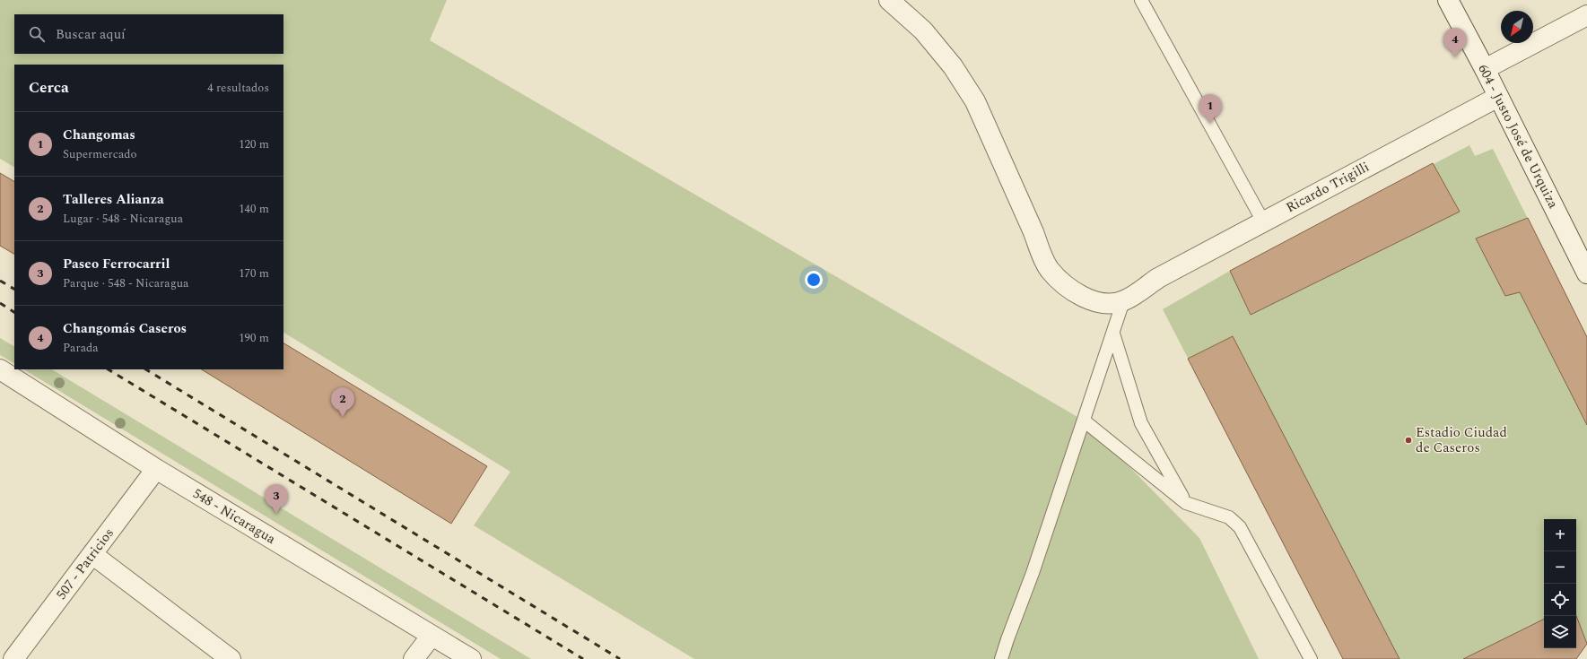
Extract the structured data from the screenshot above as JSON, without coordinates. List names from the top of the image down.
{
  "streets": {
    "street": [
      "604 - Justo José de Urquiza",
      "Ricardo Trigilli",
      "548 - Nicaragua",
      "507 - Patricios"
    ]
  },
  "crossings": [
    ["604 - Justo José de Urquiza", "Ricardo Trigilli"],
    ["548 - Nicaragua", "507 - Patricios"]
  ],
  "places": ["Estadio Ciudad de Caseros"],
  "north": "bottom left",
  "page": {
    "search": "Buscar aquí",
    "pins": [
      "4",
      "1",
      "2",
      "3"
    ],
    "heading": ["Cerca", "4 resultados"],
    "list": [
      {
        "mark": "1",
        "name": "Changomas",
        "note": "Supermercado",
        "value": "120 m"
      },
      {
        "mark": "2",
        "name": "Talleres Alianza",
        "note": "Lugar · 548 - Nicaragua",
        "value": "140 m"
      },
      {
        "mark": "3",
        "name": "Paseo Ferrocarril",
        "note": "Parque · 548 - Nicaragua",
        "value": "170 m"
      },
      {
        "mark": "4",
        "name": "Changomás Caseros",
        "note": "Parada",
        "value": "190 m"
      }
    ],
    "map_buttons": ["+", "−"]
  }
}
